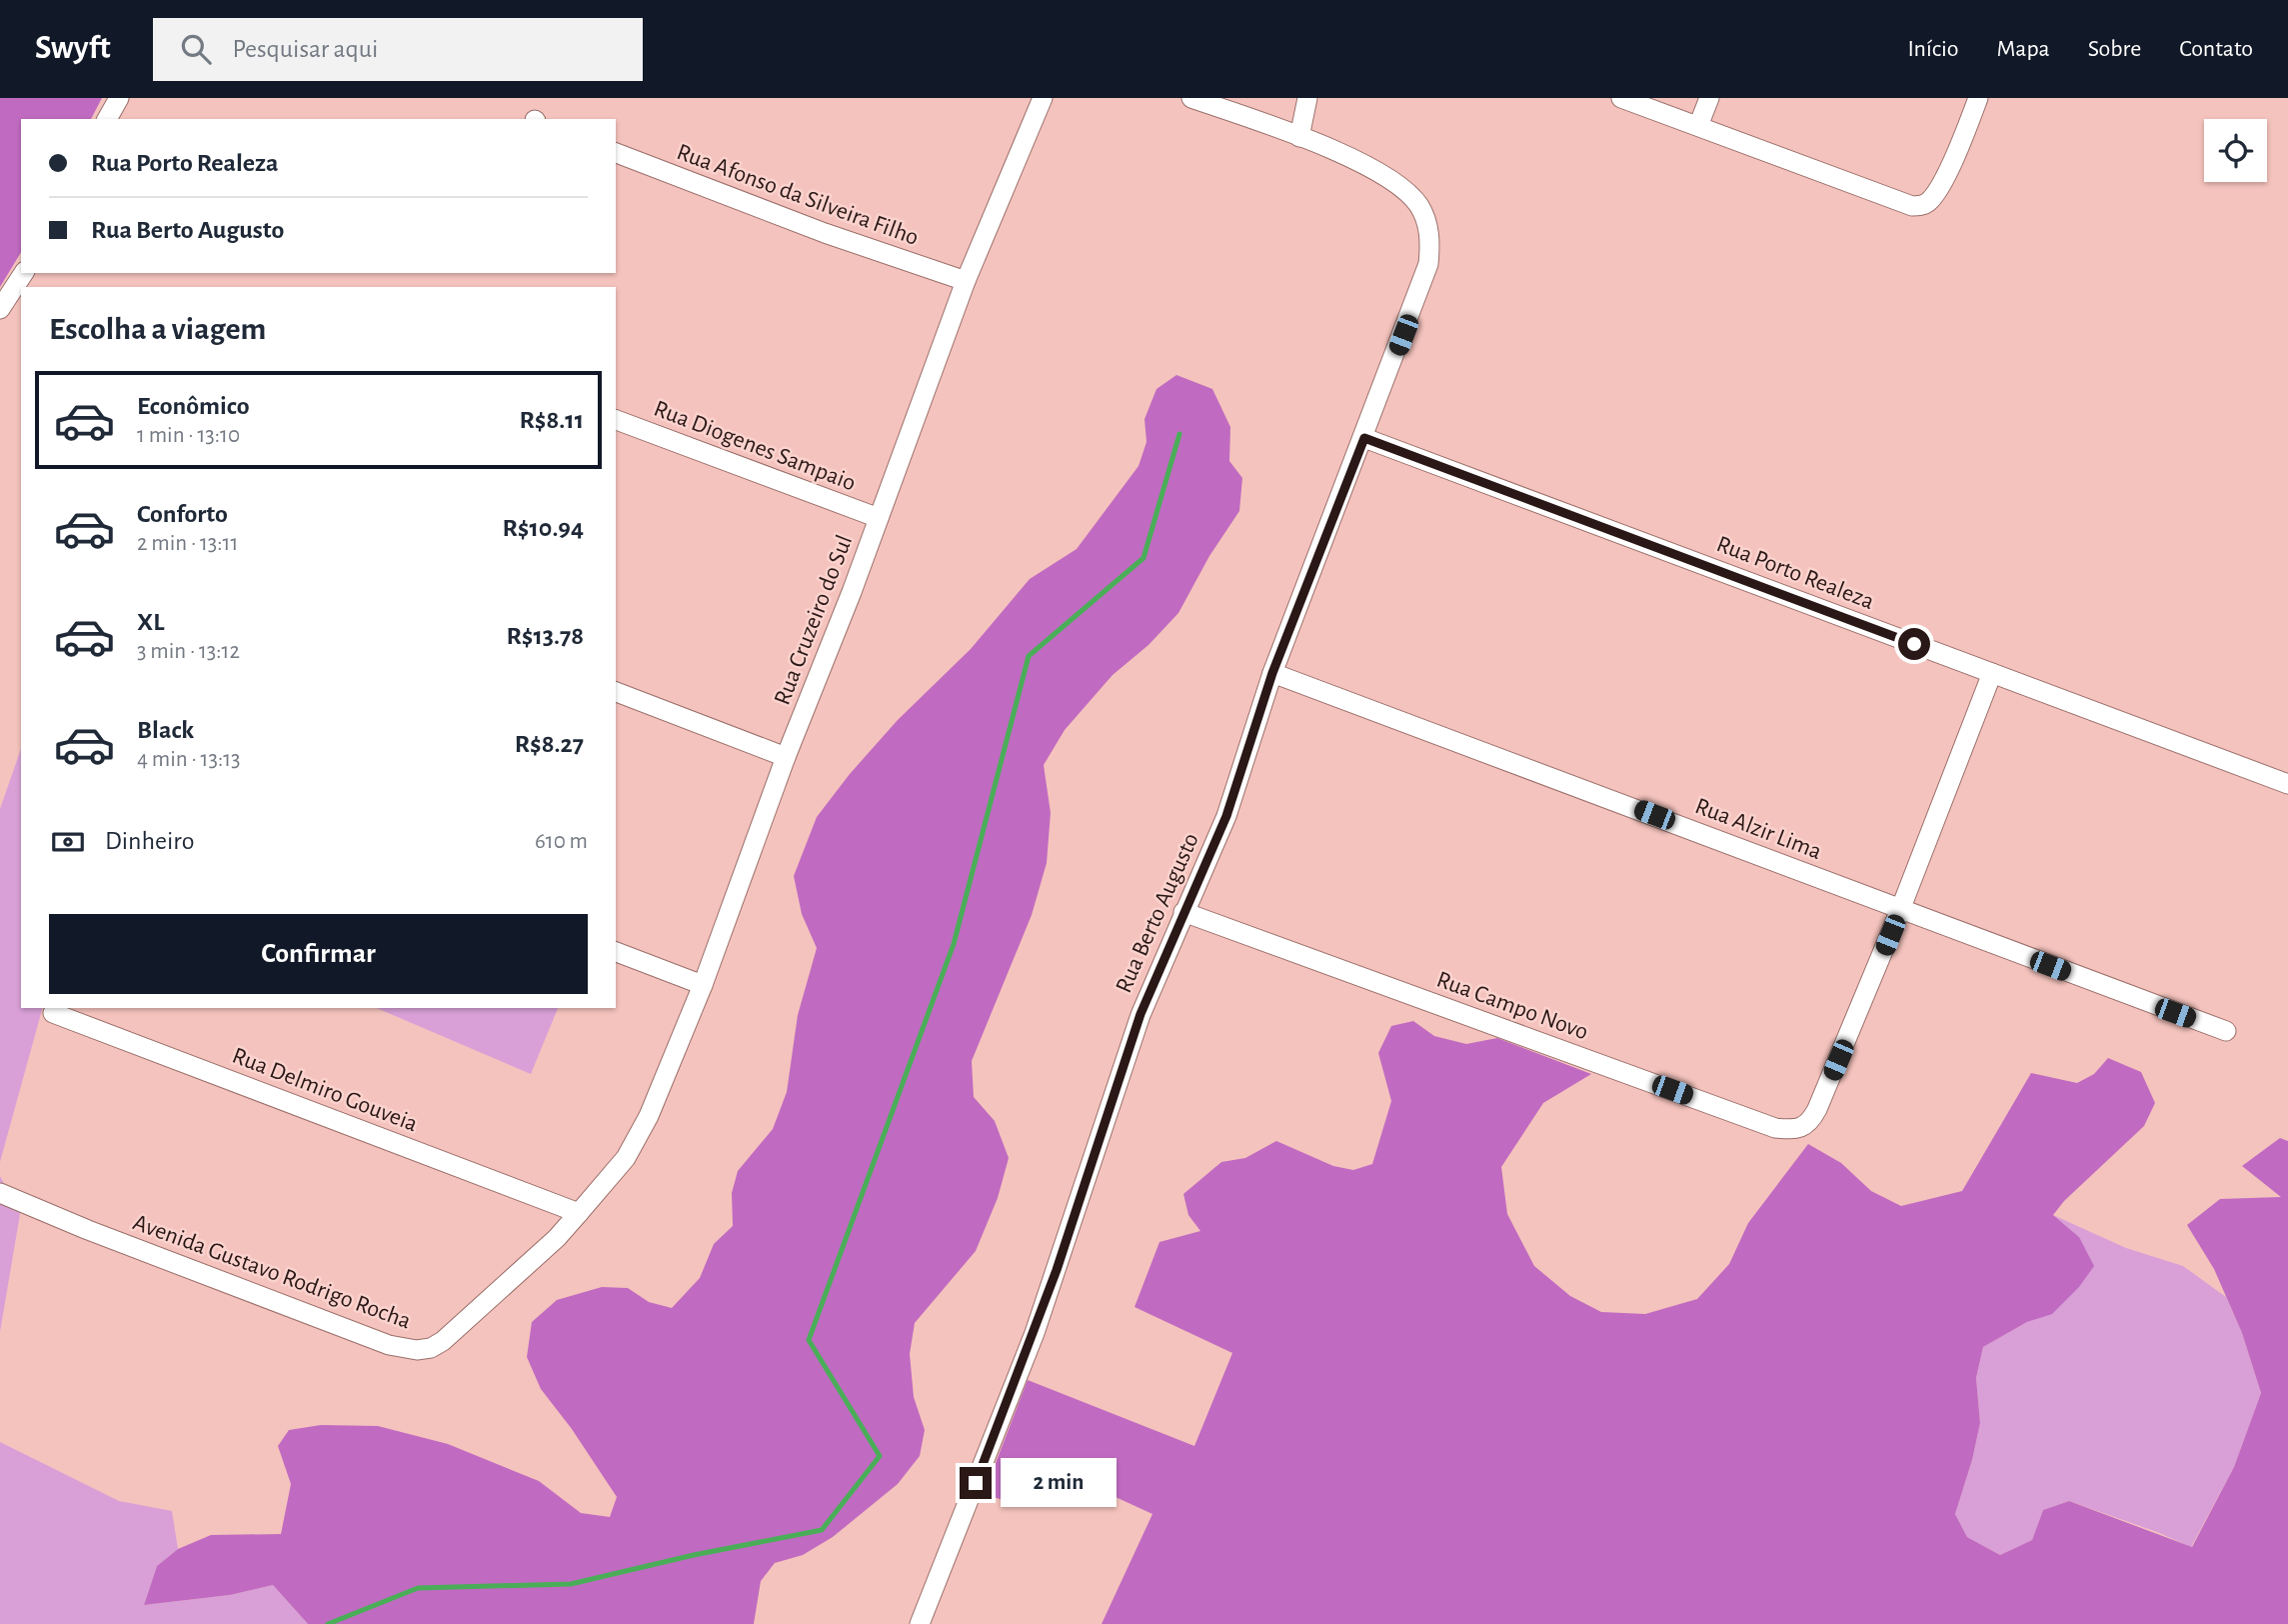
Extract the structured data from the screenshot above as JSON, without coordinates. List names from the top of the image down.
{
  "streets": {
    "street": [
      "Rua Afonso da Silveira Filho",
      "Rua Diogenes Sampaio",
      "Rua Porto Realeza",
      "Rua Cruzeiro do Sul",
      "Rua Alzir Lima",
      "Rua Berto Augusto",
      "Rua Campo Novo",
      "Rua Delmiro Gouveia",
      "Avenida Gustavo Rodrigo Rocha"
    ]
  },
  "crossings": [
    ["Rua Afonso da Silveira Filho", "Rua Cruzeiro do Sul"],
    ["Rua Diogenes Sampaio", "Rua Cruzeiro do Sul"],
    ["Rua Porto Realeza", "Rua Berto Augusto"],
    ["Rua Cruzeiro do Sul", "Avenida Gustavo Rodrigo Rocha"],
    ["Rua Alzir Lima", "Rua Berto Augusto"],
    ["Rua Alzir Lima", "Rua Campo Novo"],
    ["Rua Berto Augusto", "Rua Campo Novo"],
    ["Rua Delmiro Gouveia", "Avenida Gustavo Rodrigo Rocha"]
  ],
  "page": {
    "header": "Swyft",
    "search": "Pesquisar aqui",
    "nav": [
      "Início",
      "Mapa",
      "Sobre",
      "Contato"
    ],
    "banner": ["Rua Porto Realeza", "Rua Berto Augusto"],
    "heading": "Escolha a viagem",
    "list": [
      {
        "name": "Econômico",
        "note": "1 min · 13:10",
        "value": "R$8.11"
      },
      {
        "name": "Conforto",
        "note": "2 min · 13:11",
        "value": "R$10.94"
      },
      {
        "name": "XL",
        "note": "3 min · 13:12",
        "value": "R$13.78"
      },
      {
        "name": "Black",
        "note": "4 min · 13:13",
        "value": "R$8.27"
      }
    ],
    "pay": ["Dinheiro", "610 m"],
    "buttons": "Confirmar",
    "bubble": "2 min"
  }
}
